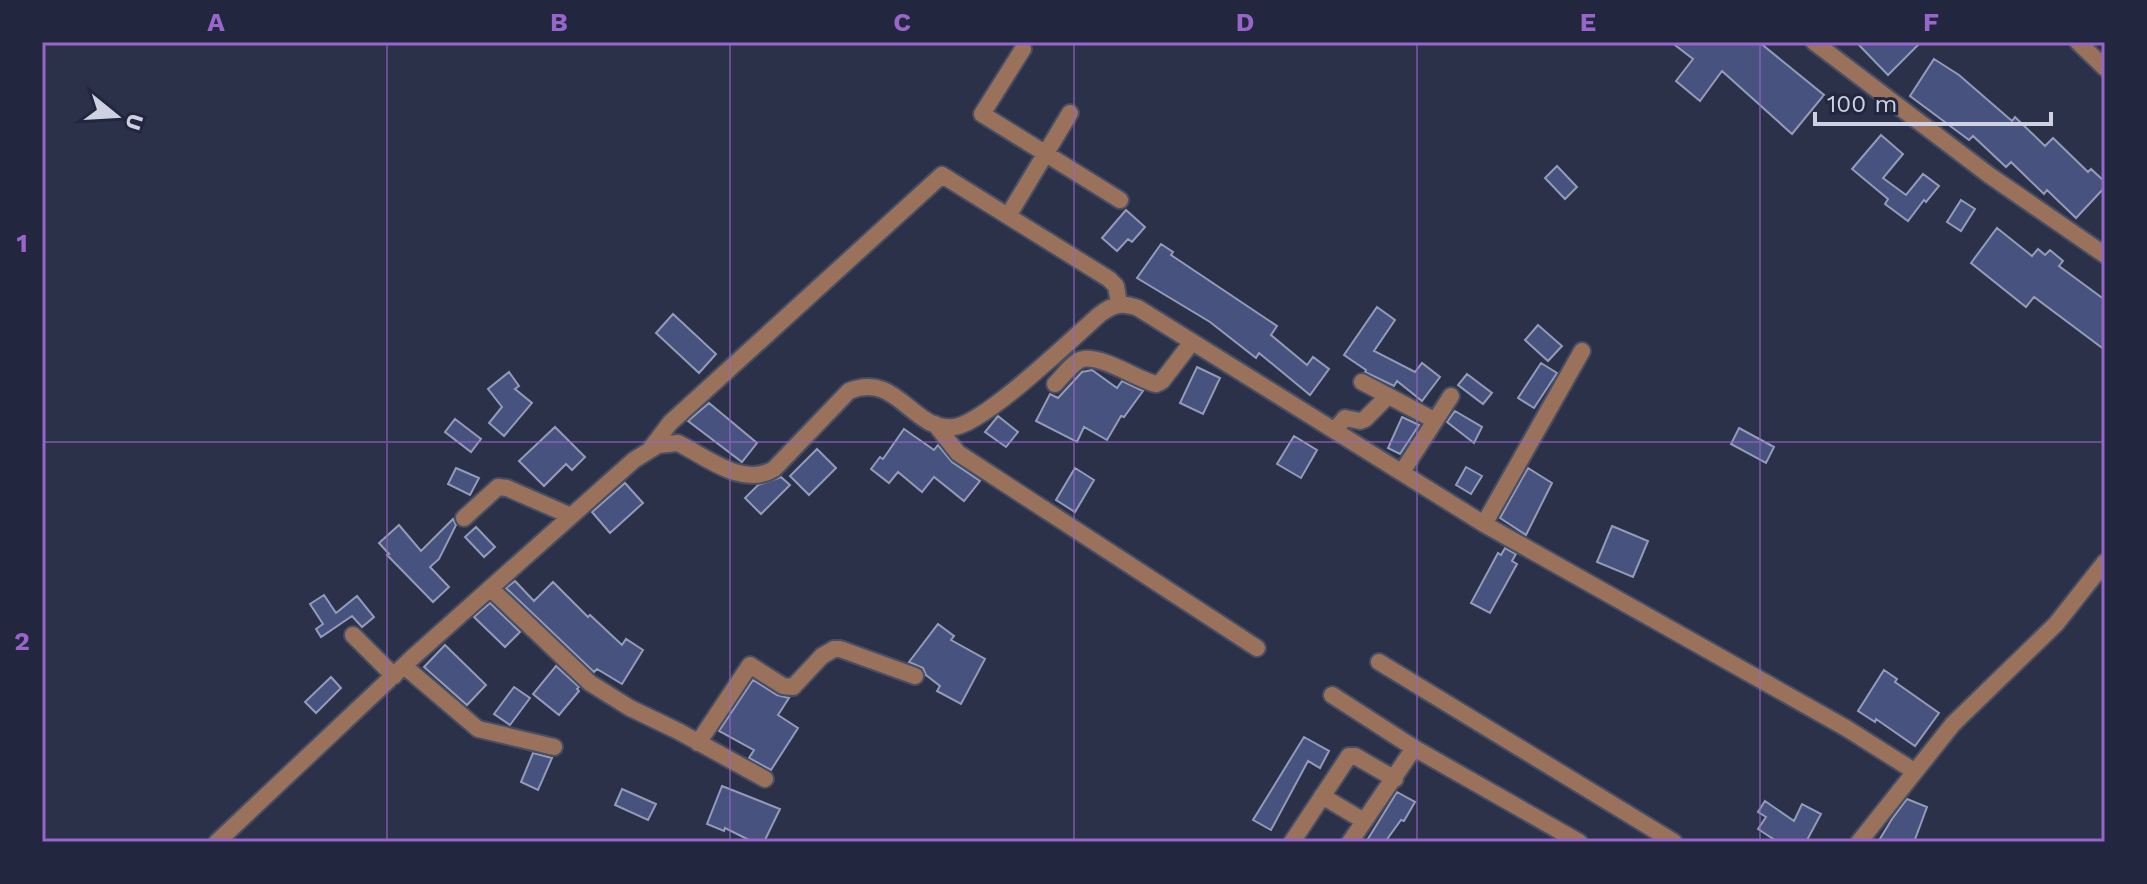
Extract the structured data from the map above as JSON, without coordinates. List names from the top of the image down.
{
  "scale_bar": "100 m",
  "north": "right",
  "grid": {
    "columns": [
      "A",
      "B",
      "C",
      "D",
      "E",
      "F"
    ],
    "rows": ["1", "2"]
  }
}
